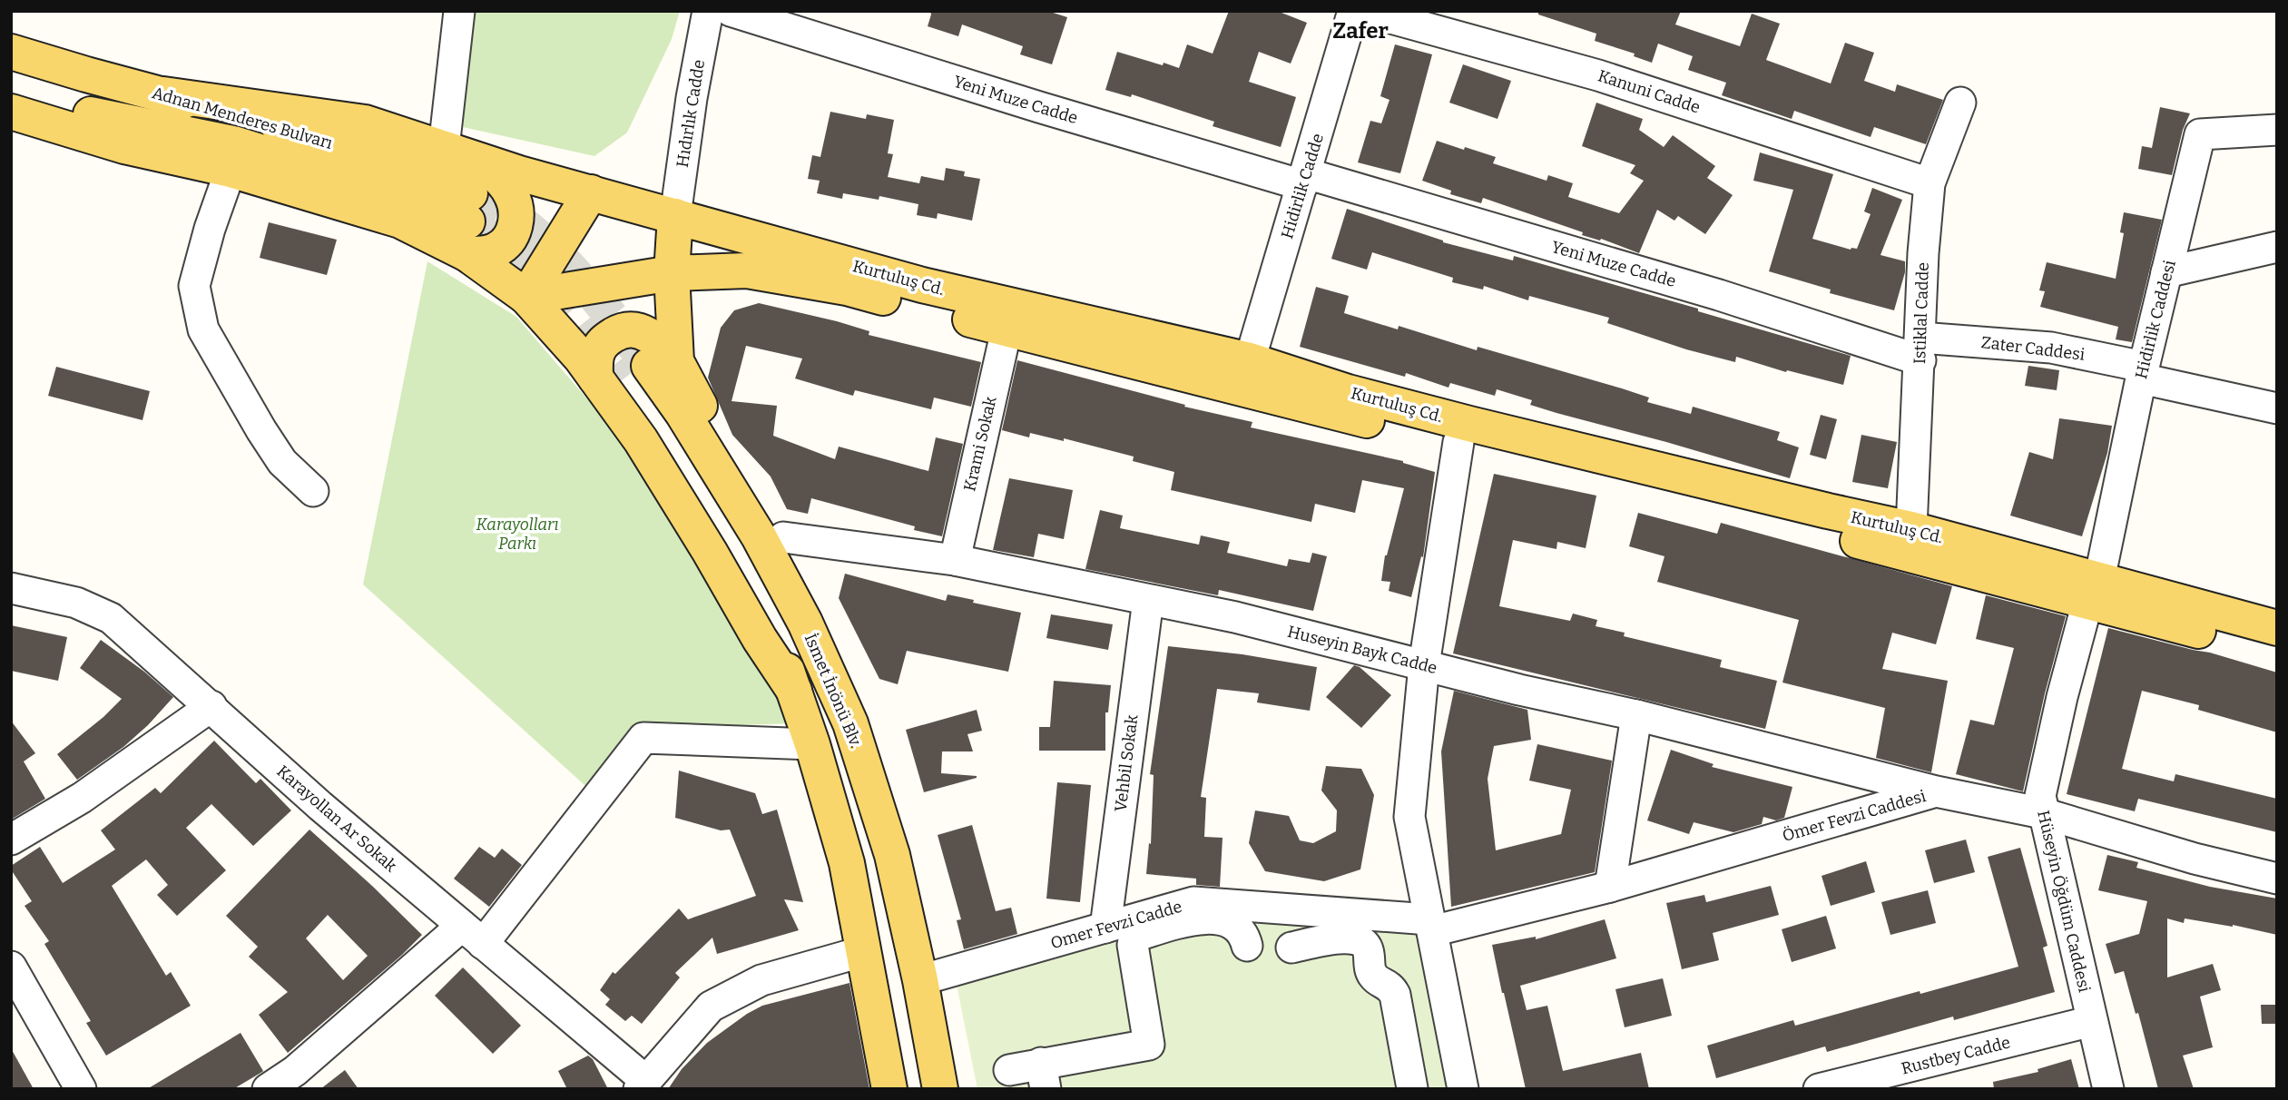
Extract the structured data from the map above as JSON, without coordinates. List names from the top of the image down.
{
  "streets": {
    "main road": ["Adnan Menderes Bulvarı", "Kurtuluş Cd.", "İsmet İnönü Blv."],
    "street": [
      "Kanuni Cadde",
      "Yeni Muze Cadde",
      "Hıdırlık Cadde",
      "Hidirlik Cadde",
      "Istiklal Cadde",
      "Hidirlik Caddesi",
      "Zater Caddesi",
      "Krami Sokak",
      "Huseyin Bayk Cadde",
      "Vehbil Sokak",
      "Ömer Fevzi Caddesi",
      "Karayollan Ar Sokak",
      "Hüseyin Öğdüm Caddesi",
      "Omer Fevzi Cadde",
      "Rustbey Cadde"
    ]
  },
  "crossings": [
    ["Kanuni Cadde", "Istiklal Cadde"],
    ["Yeni Muze Cadde", "Hidirlik Cadde"],
    ["Yeni Muze Cadde", "Istiklal Cadde"],
    ["Yeni Muze Cadde", "Zater Caddesi"],
    ["Hıdırlık Cadde", "Kurtuluş Cd."],
    ["Adnan Menderes Bulvarı", "Kurtuluş Cd."],
    ["Hidirlik Cadde", "Kurtuluş Cd."],
    ["Kurtuluş Cd.", "Istiklal Cadde"],
    ["Kurtuluş Cd.", "Hidirlik Caddesi"],
    ["Kurtuluş Cd.", "Krami Sokak"],
    ["Kurtuluş Cd.", "Hüseyin Öğdüm Caddesi"],
    ["Istiklal Cadde", "Zater Caddesi"],
    ["Hidirlik Caddesi", "Zater Caddesi"],
    ["Hidirlik Caddesi", "Hüseyin Öğdüm Caddesi"],
    ["Krami Sokak", "Huseyin Bayk Cadde"],
    ["Huseyin Bayk Cadde", "Vehbil Sokak"],
    ["Huseyin Bayk Cadde", "Ömer Fevzi Caddesi"],
    ["İsmet İnönü Blv.", "Omer Fevzi Cadde"],
    ["Vehbil Sokak", "Omer Fevzi Cadde"],
    ["Ömer Fevzi Caddesi", "Hüseyin Öğdüm Caddesi"],
    ["Ömer Fevzi Caddesi", "Omer Fevzi Cadde"],
    ["Hüseyin Öğdüm Caddesi", "Rustbey Cadde"]
  ],
  "districts": ["Zafer"],
  "parks": ["Karayolları Parkı"]
}
